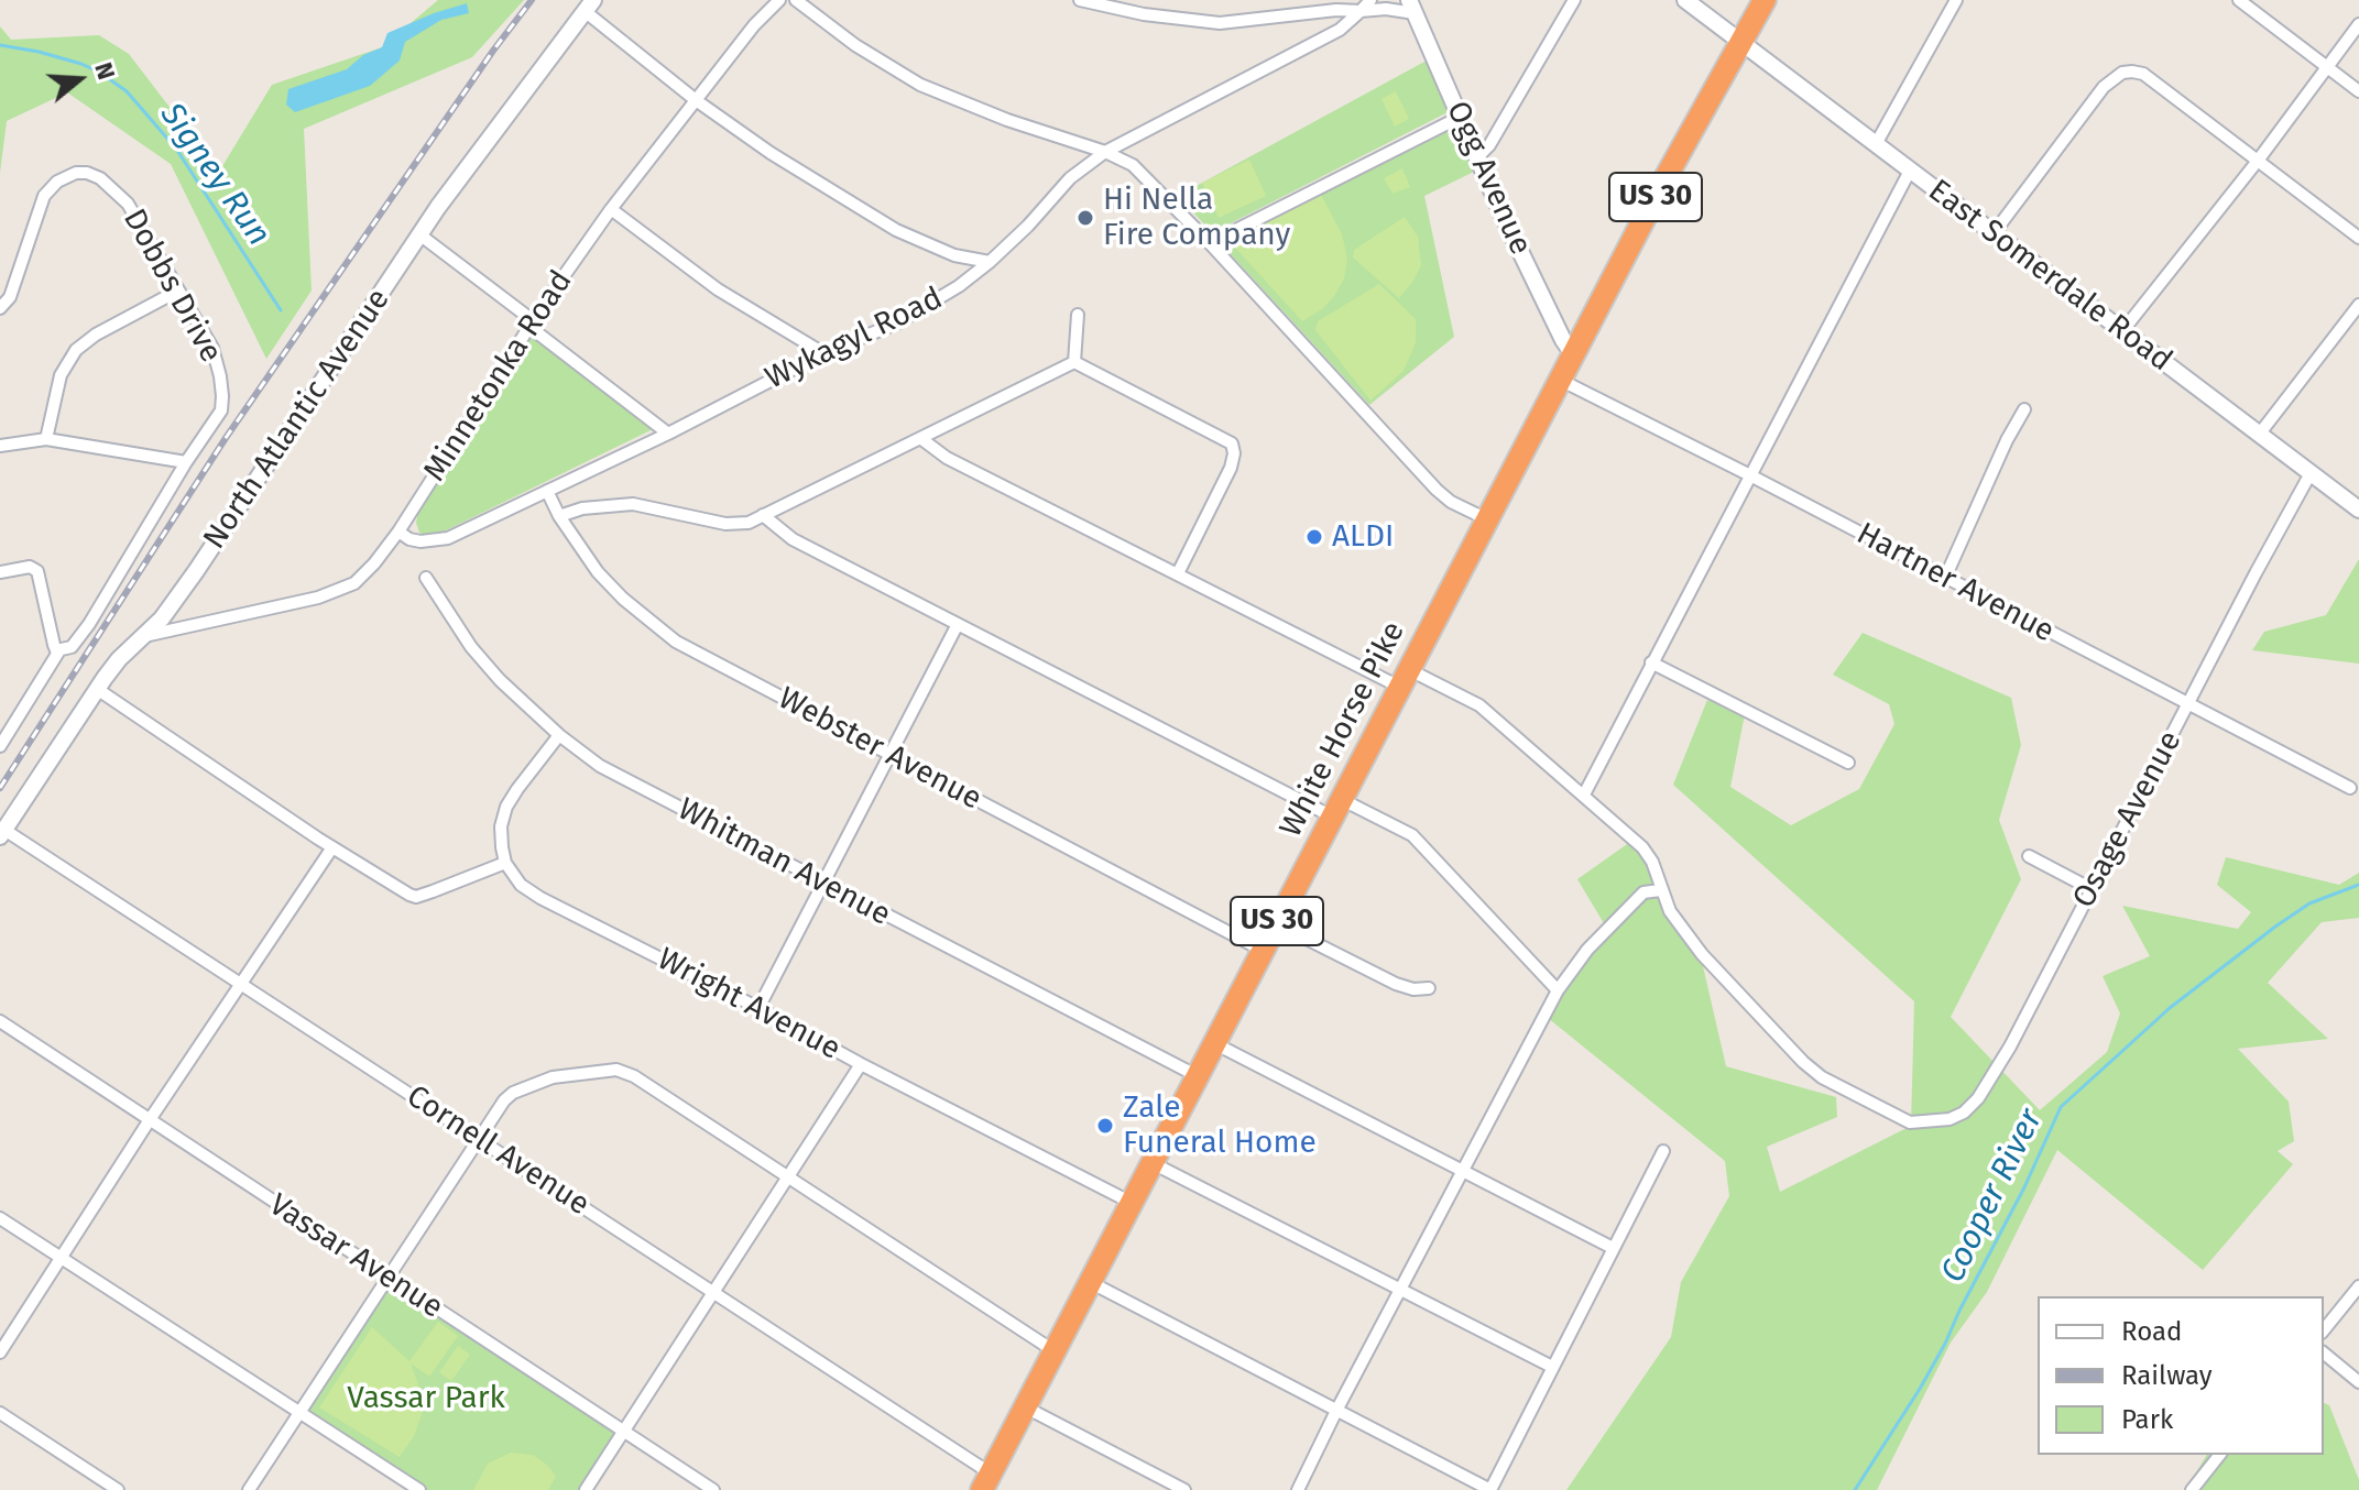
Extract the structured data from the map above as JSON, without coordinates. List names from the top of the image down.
{
  "streets": {
    "highway": ["US 30", "White Horse Pike"],
    "street": [
      "Ogg Avenue",
      "East Somerdale Road",
      "Dobbs Drive",
      "Wykagyl Road",
      "Minnetonka Road",
      "North Atlantic Avenue",
      "Hartner Avenue",
      "Webster Avenue",
      "Osage Avenue",
      "Whitman Avenue",
      "Wright Avenue",
      "Cornell Avenue",
      "Vassar Avenue"
    ]
  },
  "crossings": [
    ["Ogg Avenue", "White Horse Pike"],
    ["East Somerdale Road", "White Horse Pike"],
    ["East Somerdale Road", "Osage Avenue"],
    ["Wykagyl Road", "Minnetonka Road"],
    ["Wykagyl Road", "Webster Avenue"],
    ["Minnetonka Road", "North Atlantic Avenue"],
    ["North Atlantic Avenue", "Cornell Avenue"],
    ["Hartner Avenue", "White Horse Pike"],
    ["Hartner Avenue", "Osage Avenue"],
    ["White Horse Pike", "Webster Avenue"],
    ["White Horse Pike", "Whitman Avenue"],
    ["White Horse Pike", "Wright Avenue"],
    ["White Horse Pike", "Cornell Avenue"]
  ],
  "water": ["Signey Run", "Cooper River"],
  "parks": ["Vassar Park"],
  "places": ["Hi Nella Fire Company", "ALDI", "Zale Funeral Home"],
  "legend": ["Road", "Railway", "Park"],
  "north": "right"
}
